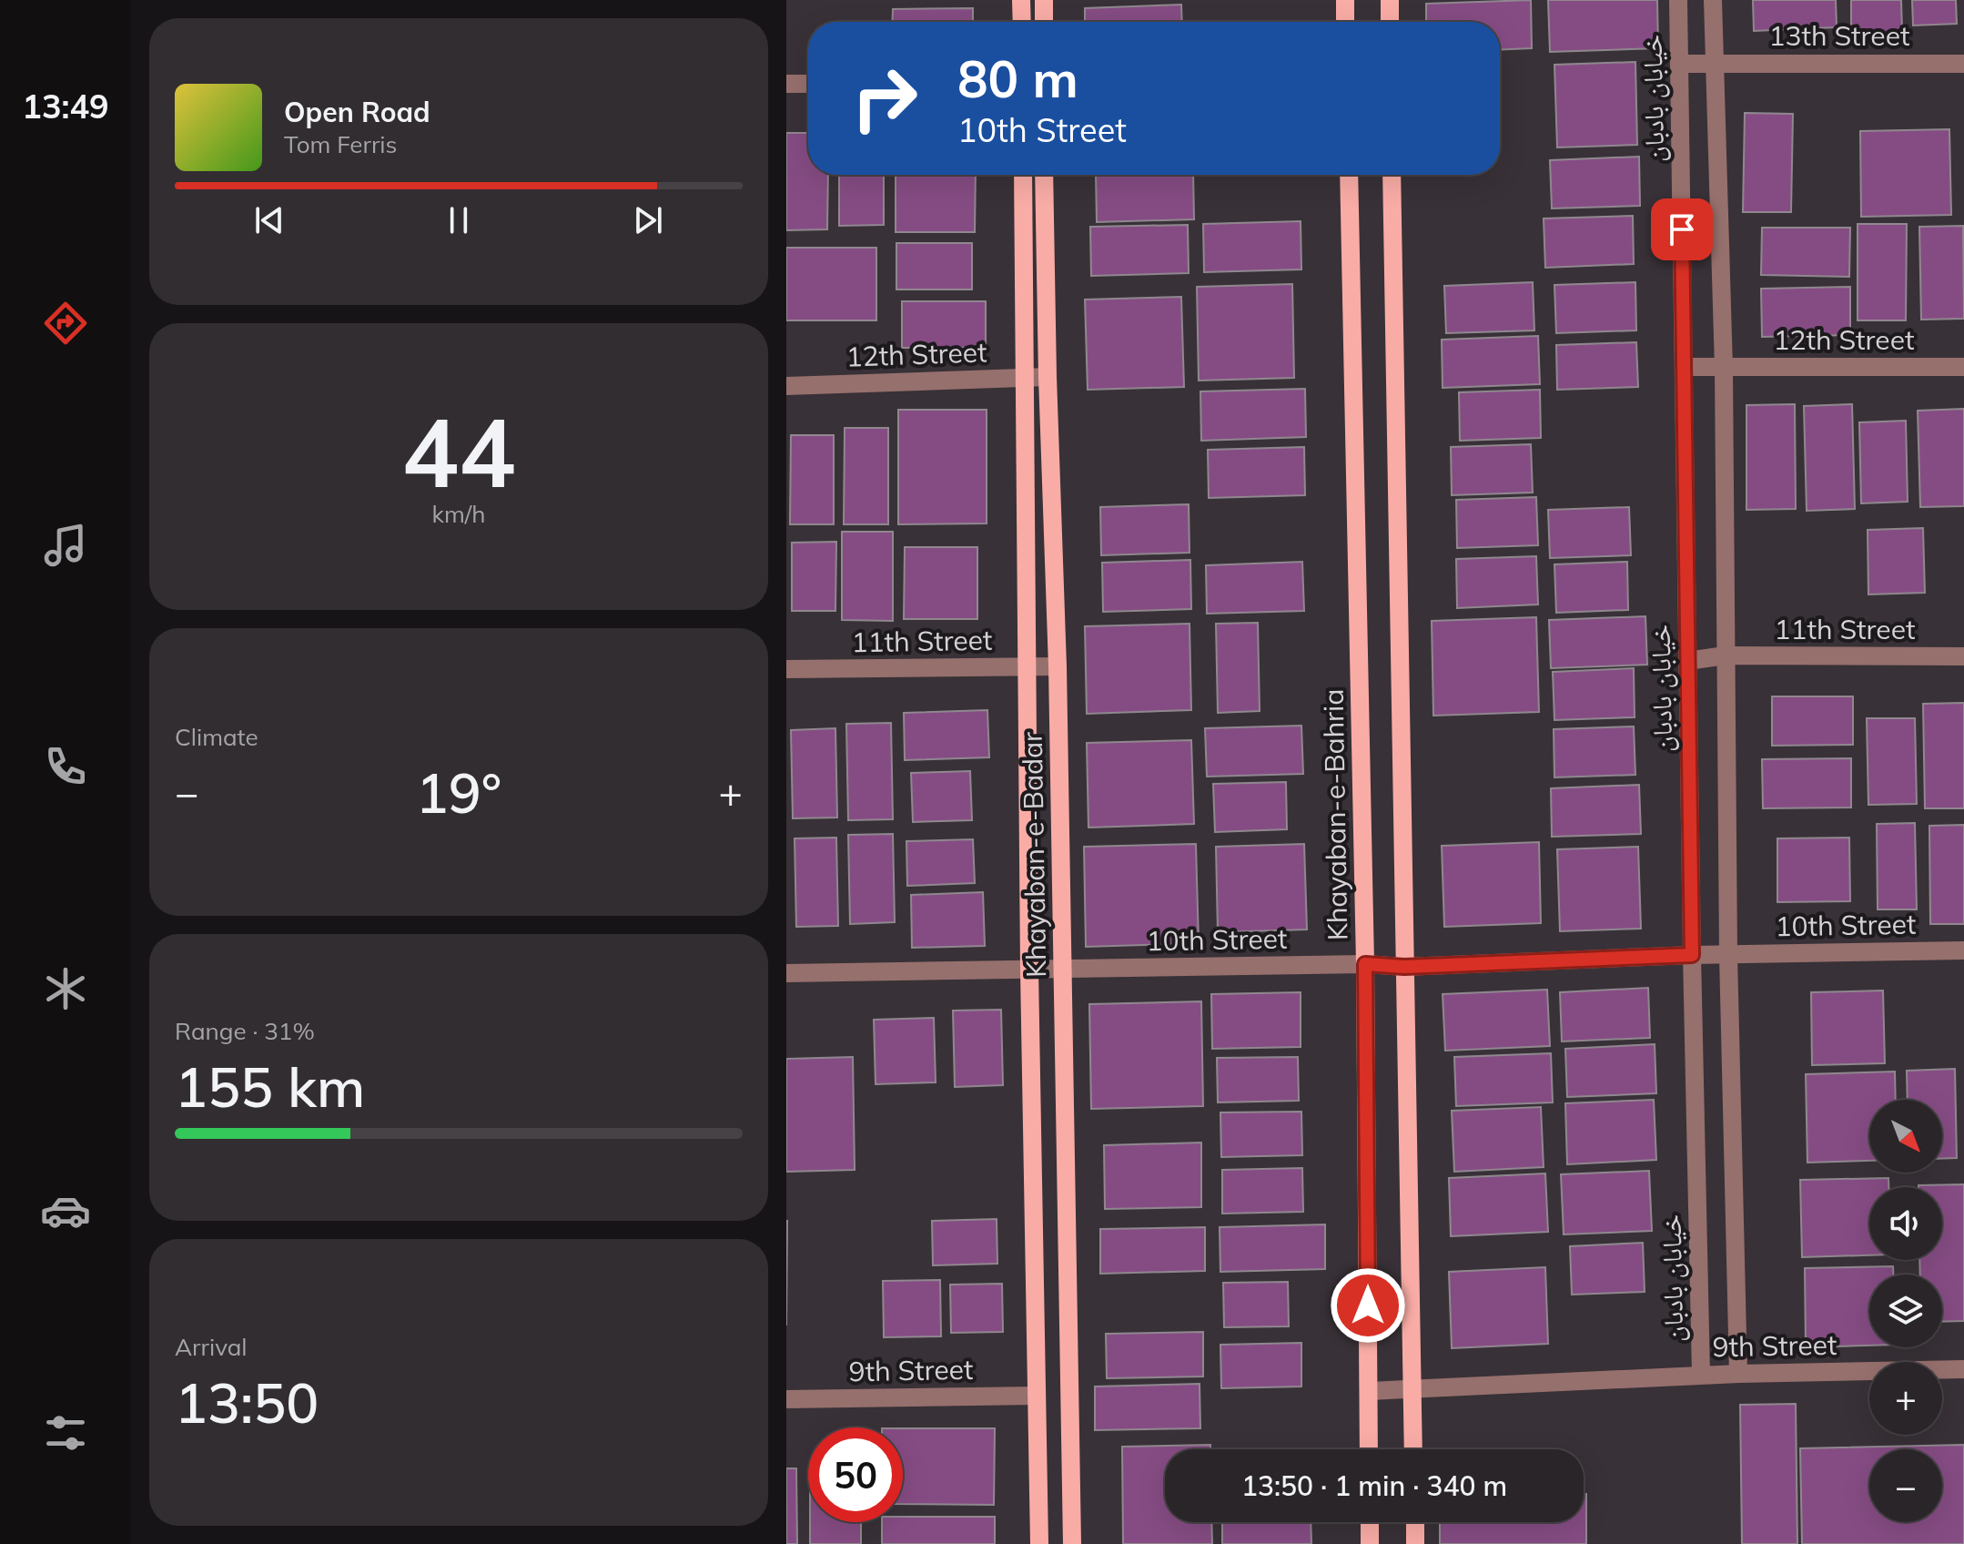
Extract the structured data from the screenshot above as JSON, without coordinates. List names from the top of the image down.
{
  "streets": {
    "main road": ["Khayaban-e-Bahria", "Khayaban-e-Badar"],
    "street": [
      "13th Street",
      "خیابان بادبان",
      "12th Street",
      "11th Street",
      "10th Street",
      "9th Street"
    ]
  },
  "crossings": [
    ["13th Street", "خیابان بادبان"],
    ["خیابان بادبان", "12th Street"],
    ["خیابان بادبان", "11th Street"],
    ["خیابان بادبان", "10th Street"],
    ["خیابان بادبان", "9th Street"],
    ["12th Street", "Khayaban-e-Badar"],
    ["11th Street", "Khayaban-e-Badar"],
    ["Khayaban-e-Bahria", "10th Street"],
    ["Khayaban-e-Bahria", "9th Street"],
    ["Khayaban-e-Badar", "10th Street"],
    ["Khayaban-e-Badar", "9th Street"]
  ],
  "north": "bottom right",
  "page": {
    "tabs": "13:49",
    "turn": ["80 m", "10th Street"],
    "song": ["Open Road", "Tom Ferris"],
    "tile": [
      ["44", "km/h"],
      "Climate",
      ["Range · 31%", "155 km"],
      ["Arrival", "13:50"]
    ],
    "heat": ["−", "19°", "+"],
    "map_buttons": ["+", "−"],
    "limit": "50",
    "trip": "13:50 · 1 min · 340 m"
  }
}
